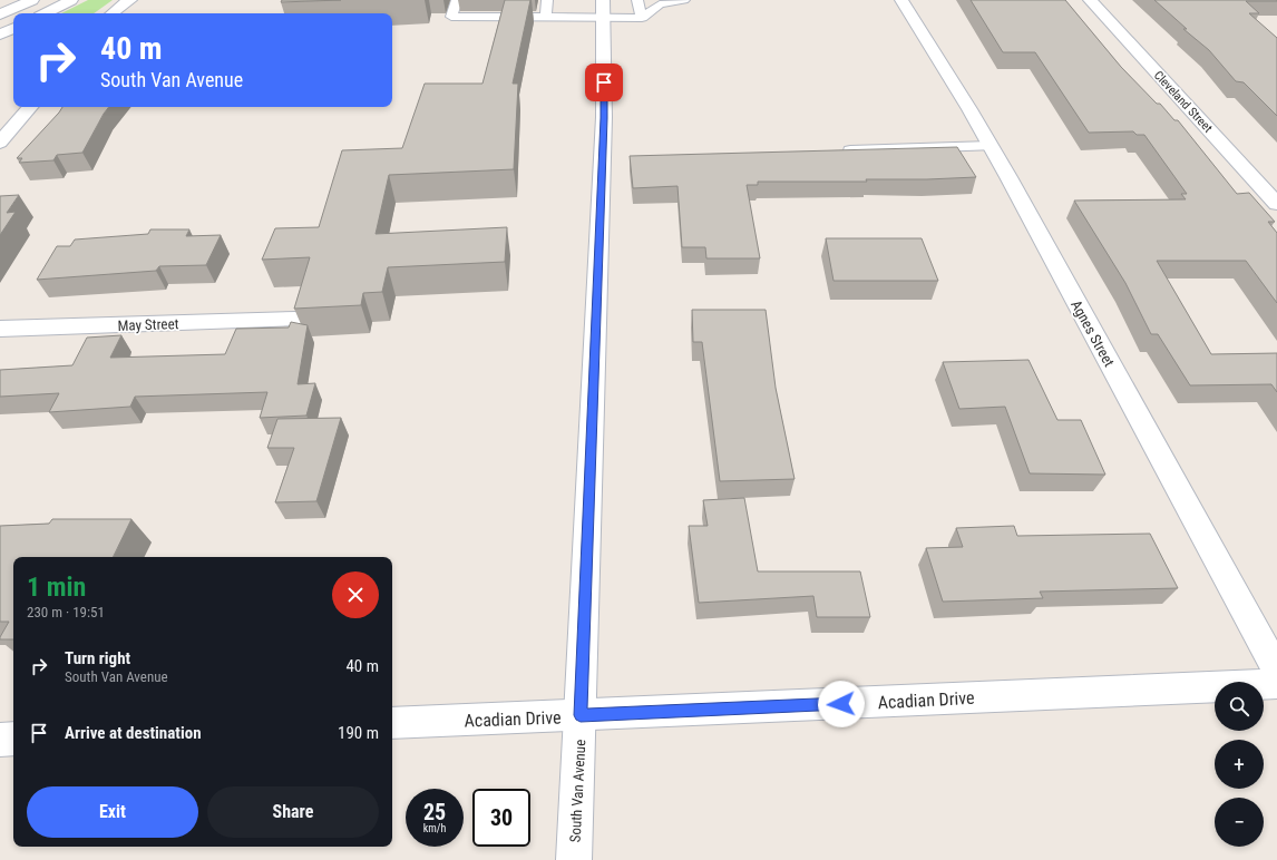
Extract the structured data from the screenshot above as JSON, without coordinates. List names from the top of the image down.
{
  "streets": {
    "street": [
      "Cleveland Street",
      "May Street",
      "Agnes Street",
      "Acadian Drive",
      "South Van Avenue"
    ]
  },
  "crossings": [
    ["Acadian Drive", "South Van Avenue"]
  ],
  "page": {
    "turn": ["40 m", "South Van Avenue"],
    "heading": ["1 min", "230 m · 19:51"],
    "list": [
      {
        "name": "Turn right",
        "note": "South Van Avenue",
        "value": "40 m"
      },
      {
        "name": "Arrive at destination",
        "value": "190 m"
      }
    ],
    "map_buttons": ["+", "−"],
    "buttons": ["Exit", "Share"],
    "speed": "25 km/h",
    "limit": "30"
  }
}
